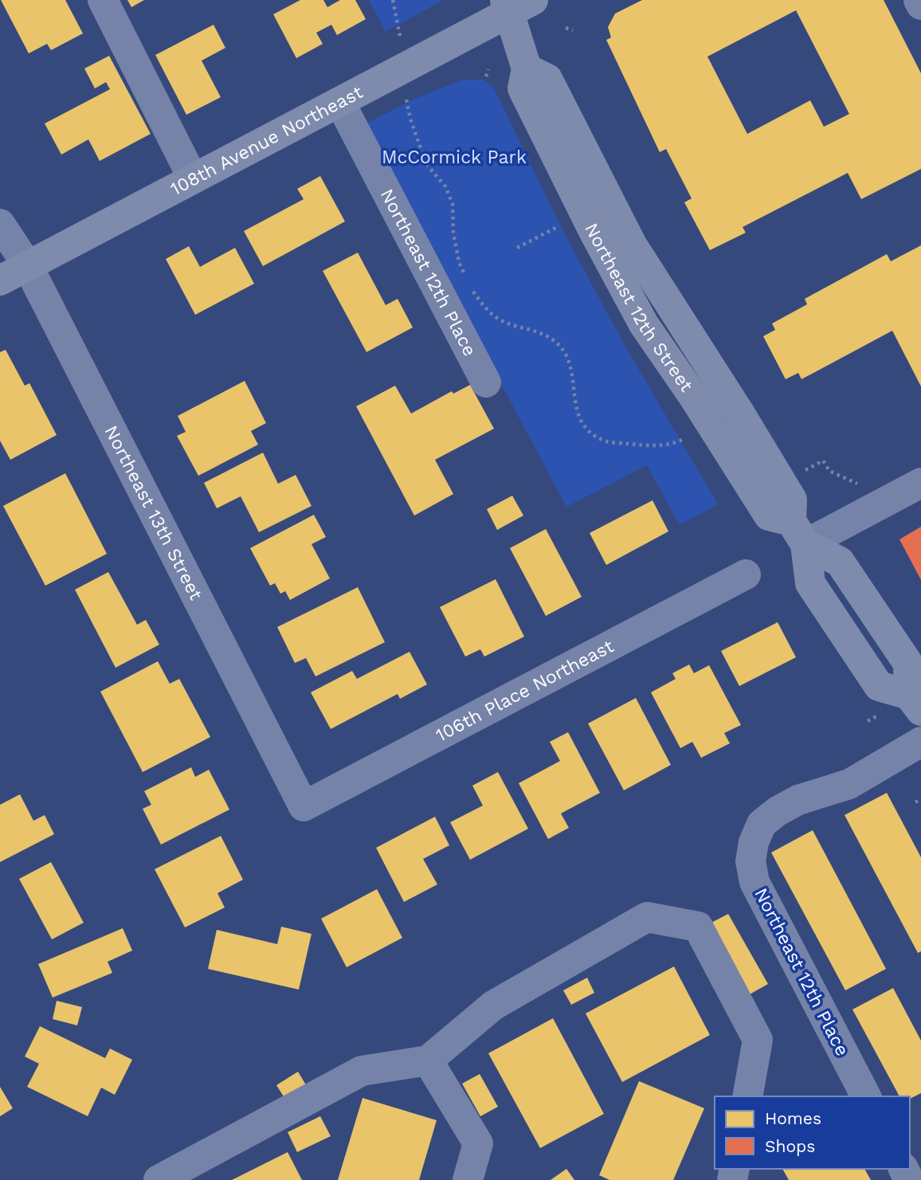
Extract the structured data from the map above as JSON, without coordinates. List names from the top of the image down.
{
  "streets": {
    "main road": ["108th Avenue Northeast", "Northeast 12th Street"],
    "street": ["Northeast 12th Place", "Northeast 13th Street", "106th Place Northeast"]
  },
  "crossings": [
    ["108th Avenue Northeast", "Northeast 12th Place"],
    ["108th Avenue Northeast", "Northeast 12th Street"],
    ["108th Avenue Northeast", "Northeast 13th Street"],
    ["Northeast 13th Street", "106th Place Northeast"]
  ],
  "parks": ["McCormick Park"],
  "legend": ["Homes", "Shops"]
}
